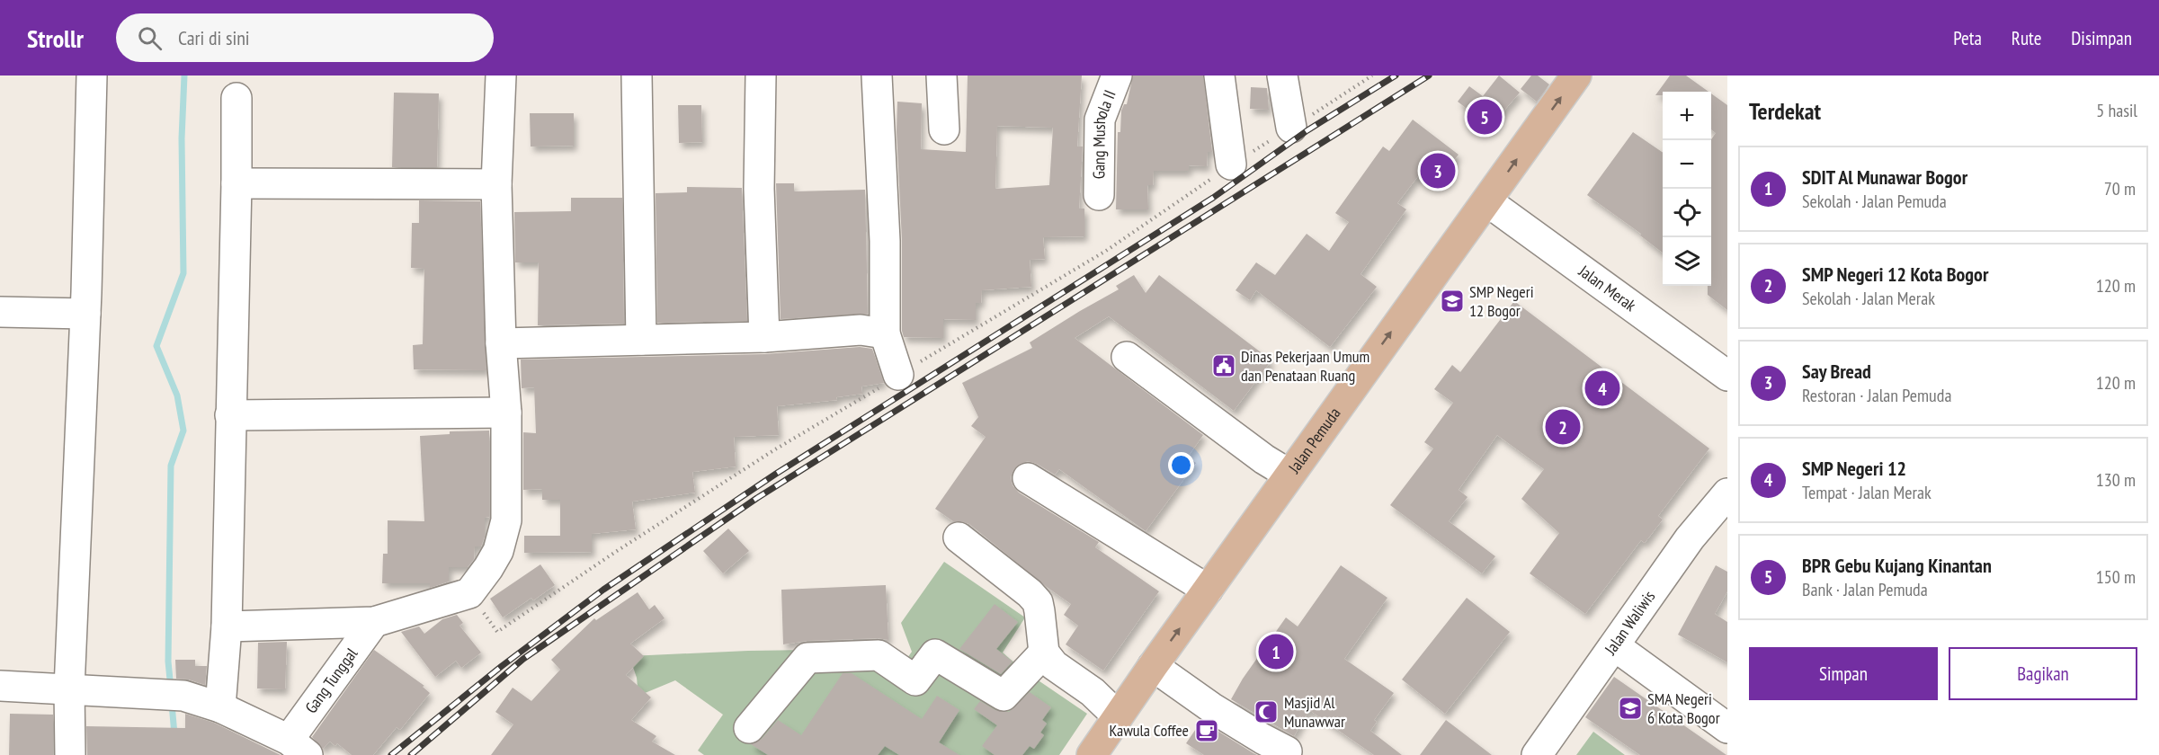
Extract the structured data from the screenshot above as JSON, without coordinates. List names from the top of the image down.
{
  "streets": {
    "main road": ["Jalan Pemuda"],
    "street": [
      "Gang Mushola II",
      "Jalan Merak",
      "Jalan Waliwis",
      "Gang Tunggal"
    ]
  },
  "crossings": [
    ["Jalan Merak", "Jalan Pemuda"]
  ],
  "one_way": ["Jalan Pemuda"],
  "places": {
    "school or university": ["SMP Negeri 12 Bogor", "SMA Negeri 6 Kota Bogor"],
    "public building": ["Dinas Pekerjaan Umum dan Penataan Ruang"],
    "mosque": ["Masjid Al Munawwar"],
    "cafe": ["Kawula Coffee"]
  },
  "page": {
    "header": "Strollr",
    "search": "Cari di sini",
    "nav": ["Peta", "Rute", "Disimpan"],
    "heading": ["Terdekat", "5 hasil"],
    "map_buttons": ["+", "−"],
    "pins": [
      "5",
      "3",
      "4",
      "2",
      "1"
    ],
    "list": [
      {
        "mark": "1",
        "name": "SDIT Al Munawar Bogor",
        "note": "Sekolah · Jalan Pemuda",
        "value": "70 m"
      },
      {
        "mark": "2",
        "name": "SMP Negeri 12 Kota Bogor",
        "note": "Sekolah · Jalan Merak",
        "value": "120 m"
      },
      {
        "mark": "3",
        "name": "Say Bread",
        "note": "Restoran · Jalan Pemuda",
        "value": "120 m"
      },
      {
        "mark": "4",
        "name": "SMP Negeri 12",
        "note": "Tempat · Jalan Merak",
        "value": "130 m"
      },
      {
        "mark": "5",
        "name": "BPR Gebu Kujang Kinantan",
        "note": "Bank · Jalan Pemuda",
        "value": "150 m"
      }
    ],
    "buttons": ["Simpan", "Bagikan"]
  }
}
